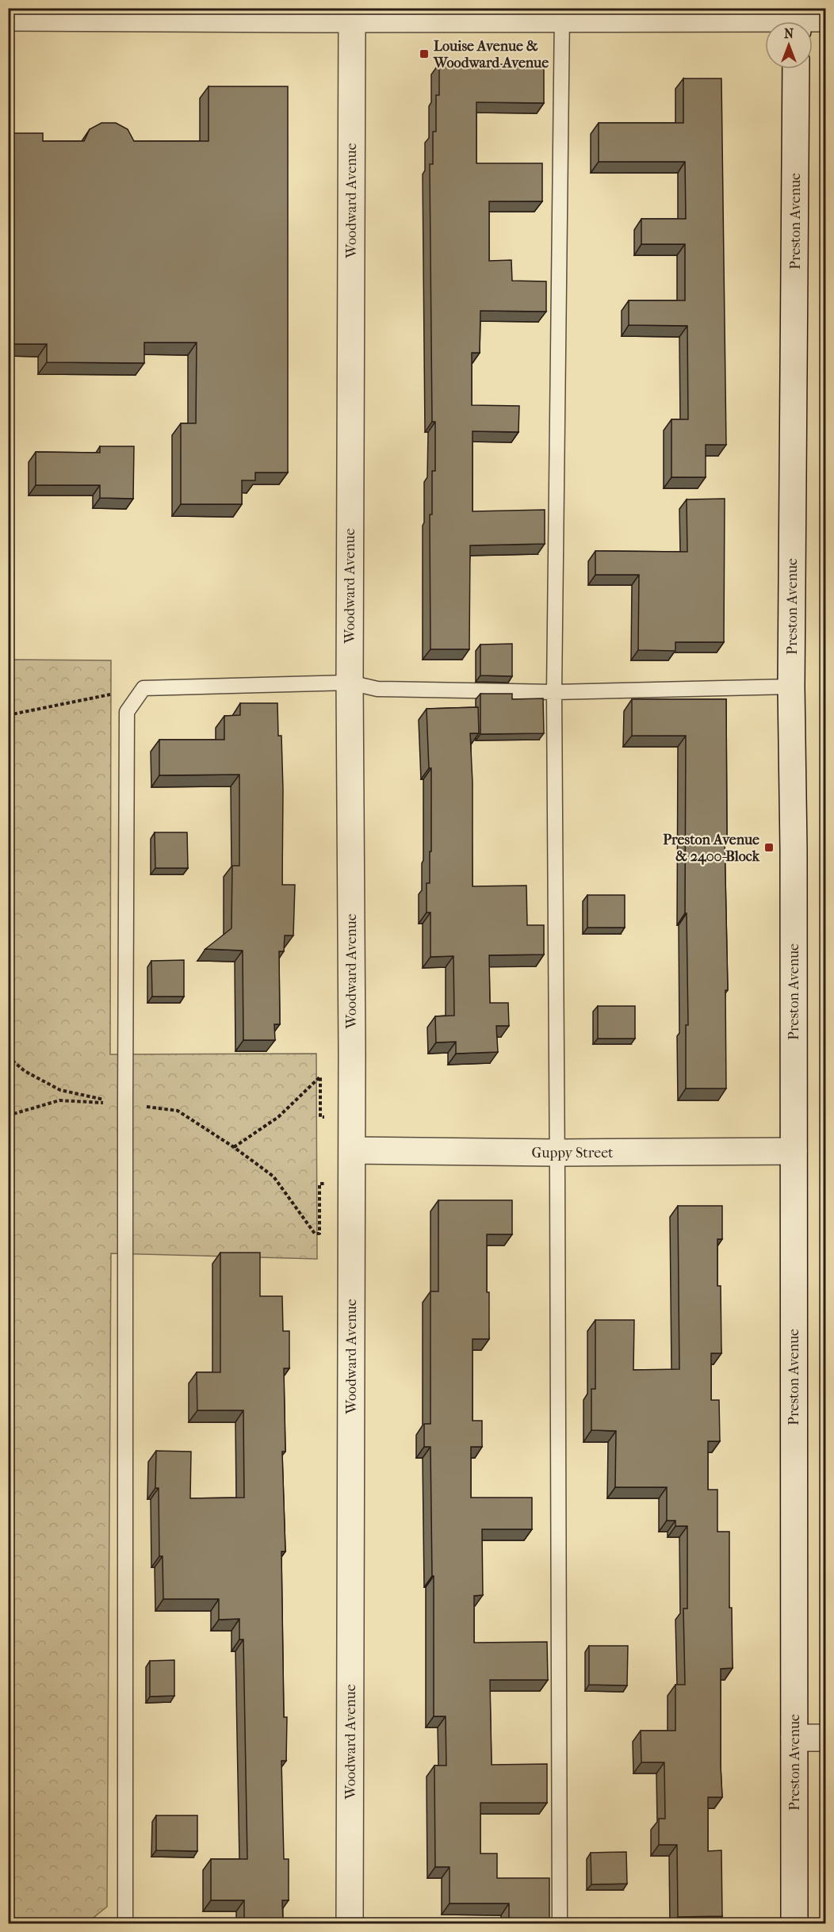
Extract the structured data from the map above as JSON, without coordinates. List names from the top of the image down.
{
  "streets": {
    "street": ["Woodward Avenue", "Preston Avenue", "Guppy Street"]
  },
  "crossings": [
    ["Woodward Avenue", "Guppy Street"],
    ["Preston Avenue", "Guppy Street"]
  ],
  "places": {
    "transit": ["Louise Avenue & Woodward Avenue", "Preston Avenue & 2400-Block"]
  },
  "north": "top"
}
